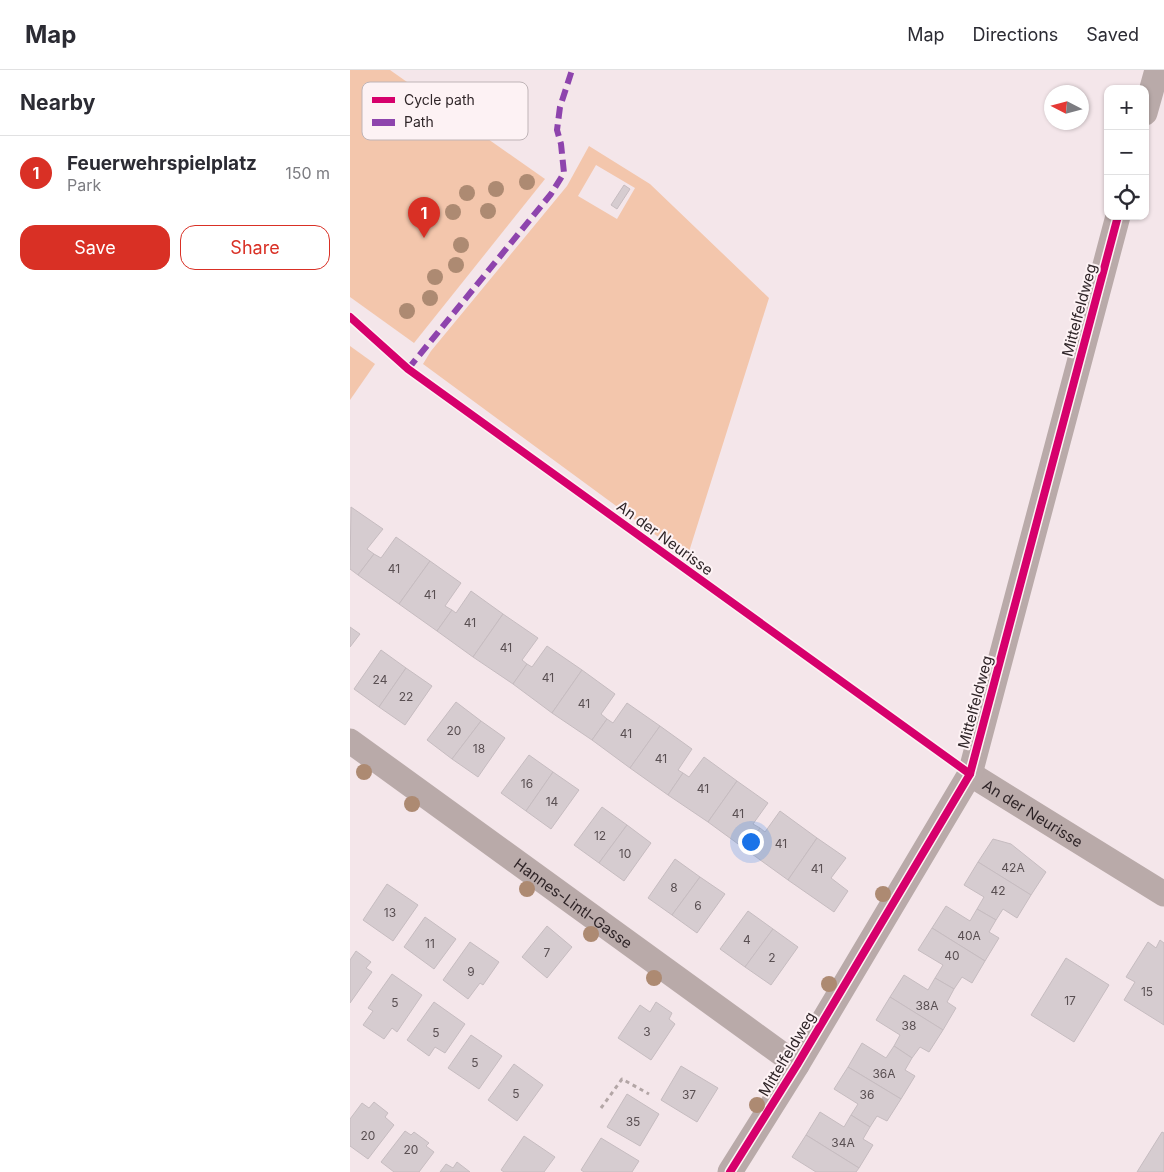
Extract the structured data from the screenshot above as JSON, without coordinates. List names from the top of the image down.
{
  "streets": {
    "street": ["Mittelfeldweg", "An der Neurisse", "Hannes-Lintl-Gasse"]
  },
  "crossings": [
    ["Mittelfeldweg", "An der Neurisse"],
    ["Mittelfeldweg", "Hannes-Lintl-Gasse"]
  ],
  "house_numbers": [
    "41",
    "41",
    "41",
    "41",
    "41",
    "24",
    "22",
    "41",
    "20",
    "41",
    "18",
    "41",
    "16",
    "41",
    "14",
    "41",
    "12",
    "41",
    "10",
    "42A",
    "41",
    "8",
    "42",
    "6",
    "13",
    "40A",
    "4",
    "11",
    "7",
    "40",
    "2",
    "9",
    "15",
    "17",
    "5",
    "38A",
    "38",
    "3",
    "5",
    "5",
    "36A",
    "5",
    "37",
    "36",
    "35",
    "20",
    "34A",
    "20"
  ],
  "legend": ["Cycle path", "Path"],
  "north": "left",
  "page": {
    "header": "Map",
    "nav": ["Map", "Directions", "Saved"],
    "heading": "Nearby",
    "map_buttons": ["+", "−"],
    "list": [
      {
        "mark": "1",
        "name": "Feuerwehrspielplatz",
        "note": "Park",
        "value": "150 m"
      }
    ],
    "pins": "1",
    "buttons": ["Save", "Share"]
  }
}
